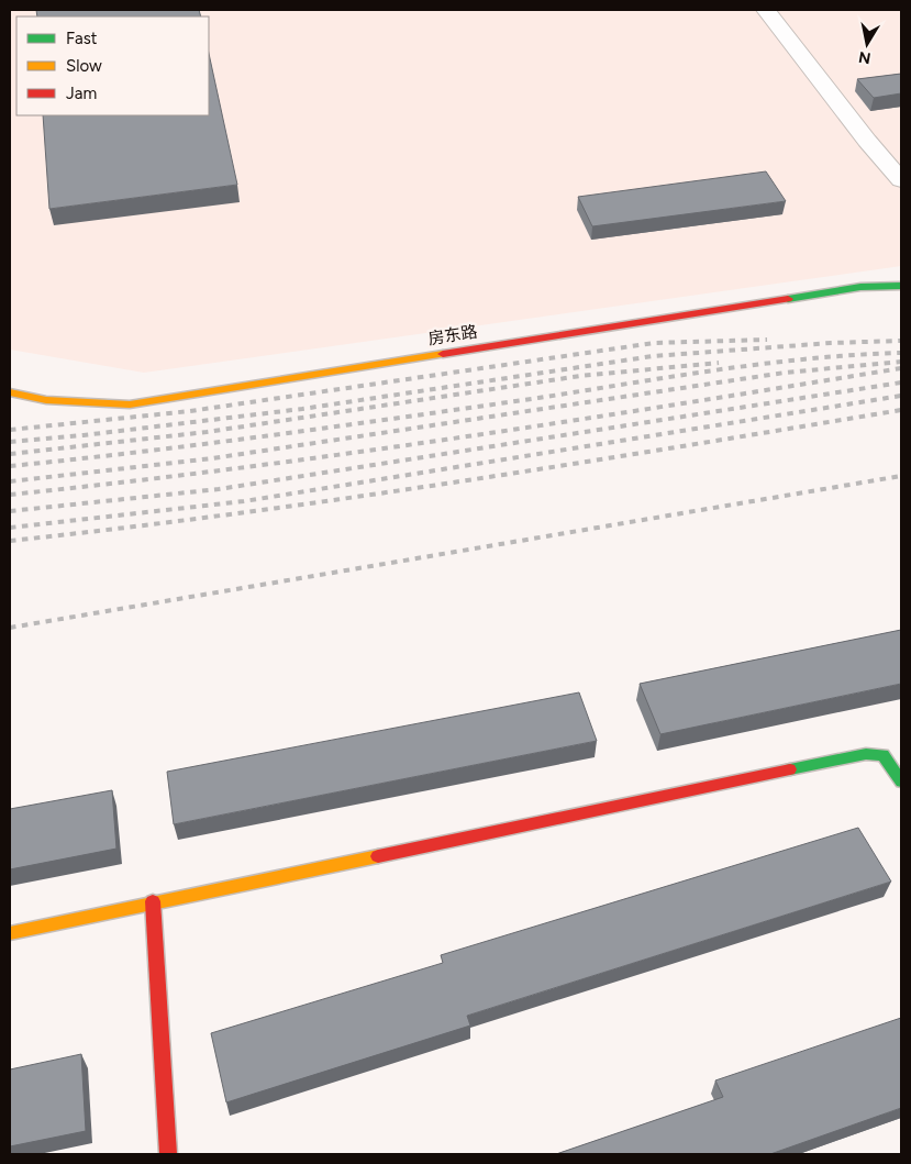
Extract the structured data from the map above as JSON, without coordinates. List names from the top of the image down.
{
  "streets": {
    "main road": ["房东路"]
  },
  "legend": ["Fast", "Slow", "Jam"],
  "north": "bottom"
}
